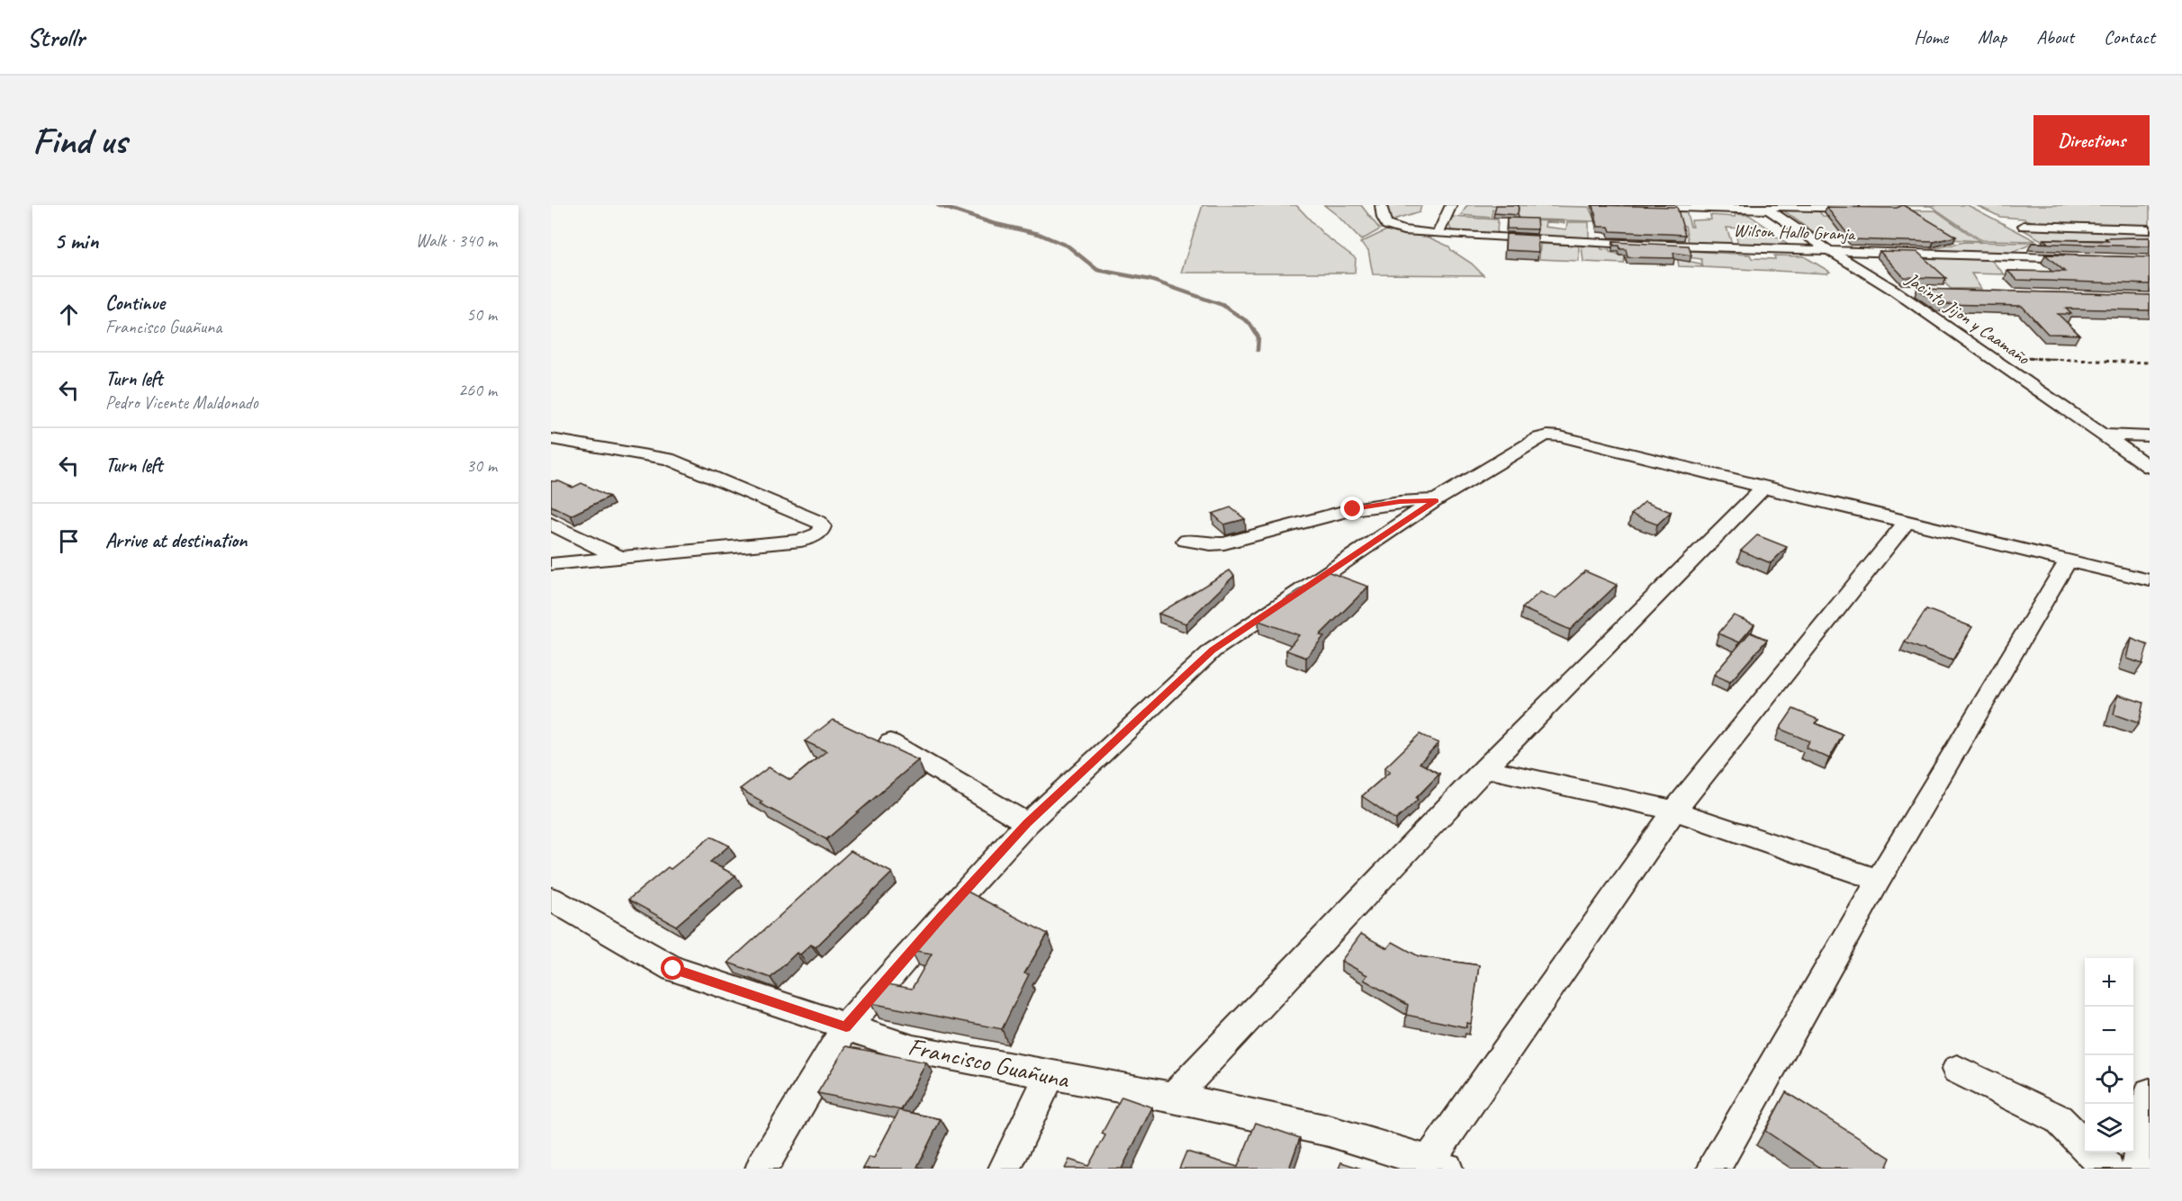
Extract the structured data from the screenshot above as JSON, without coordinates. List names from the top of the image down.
{
  "streets": {
    "street": ["Wilson Hallo Granja", "Jacinto Jijon y Caamaño", "Francisco Guañuna"]
  },
  "crossings": [
    ["Wilson Hallo Granja", "Jacinto Jijon y Caamaño"]
  ],
  "page": {
    "header": "Strollr",
    "nav": [
      "Home",
      "Map",
      "About",
      "Contact"
    ],
    "buttons": "Directions",
    "title": "Find us",
    "heading": ["5 min", "Walk · 340 m"],
    "list": [
      ["Continue", "Francisco Guañuna", "50 m"],
      ["Turn left", "Pedro Vicente Maldonado", "260 m"],
      ["Turn left", "30 m"],
      "Arrive at destination"
    ],
    "map_buttons": ["+", "−"]
  }
}
